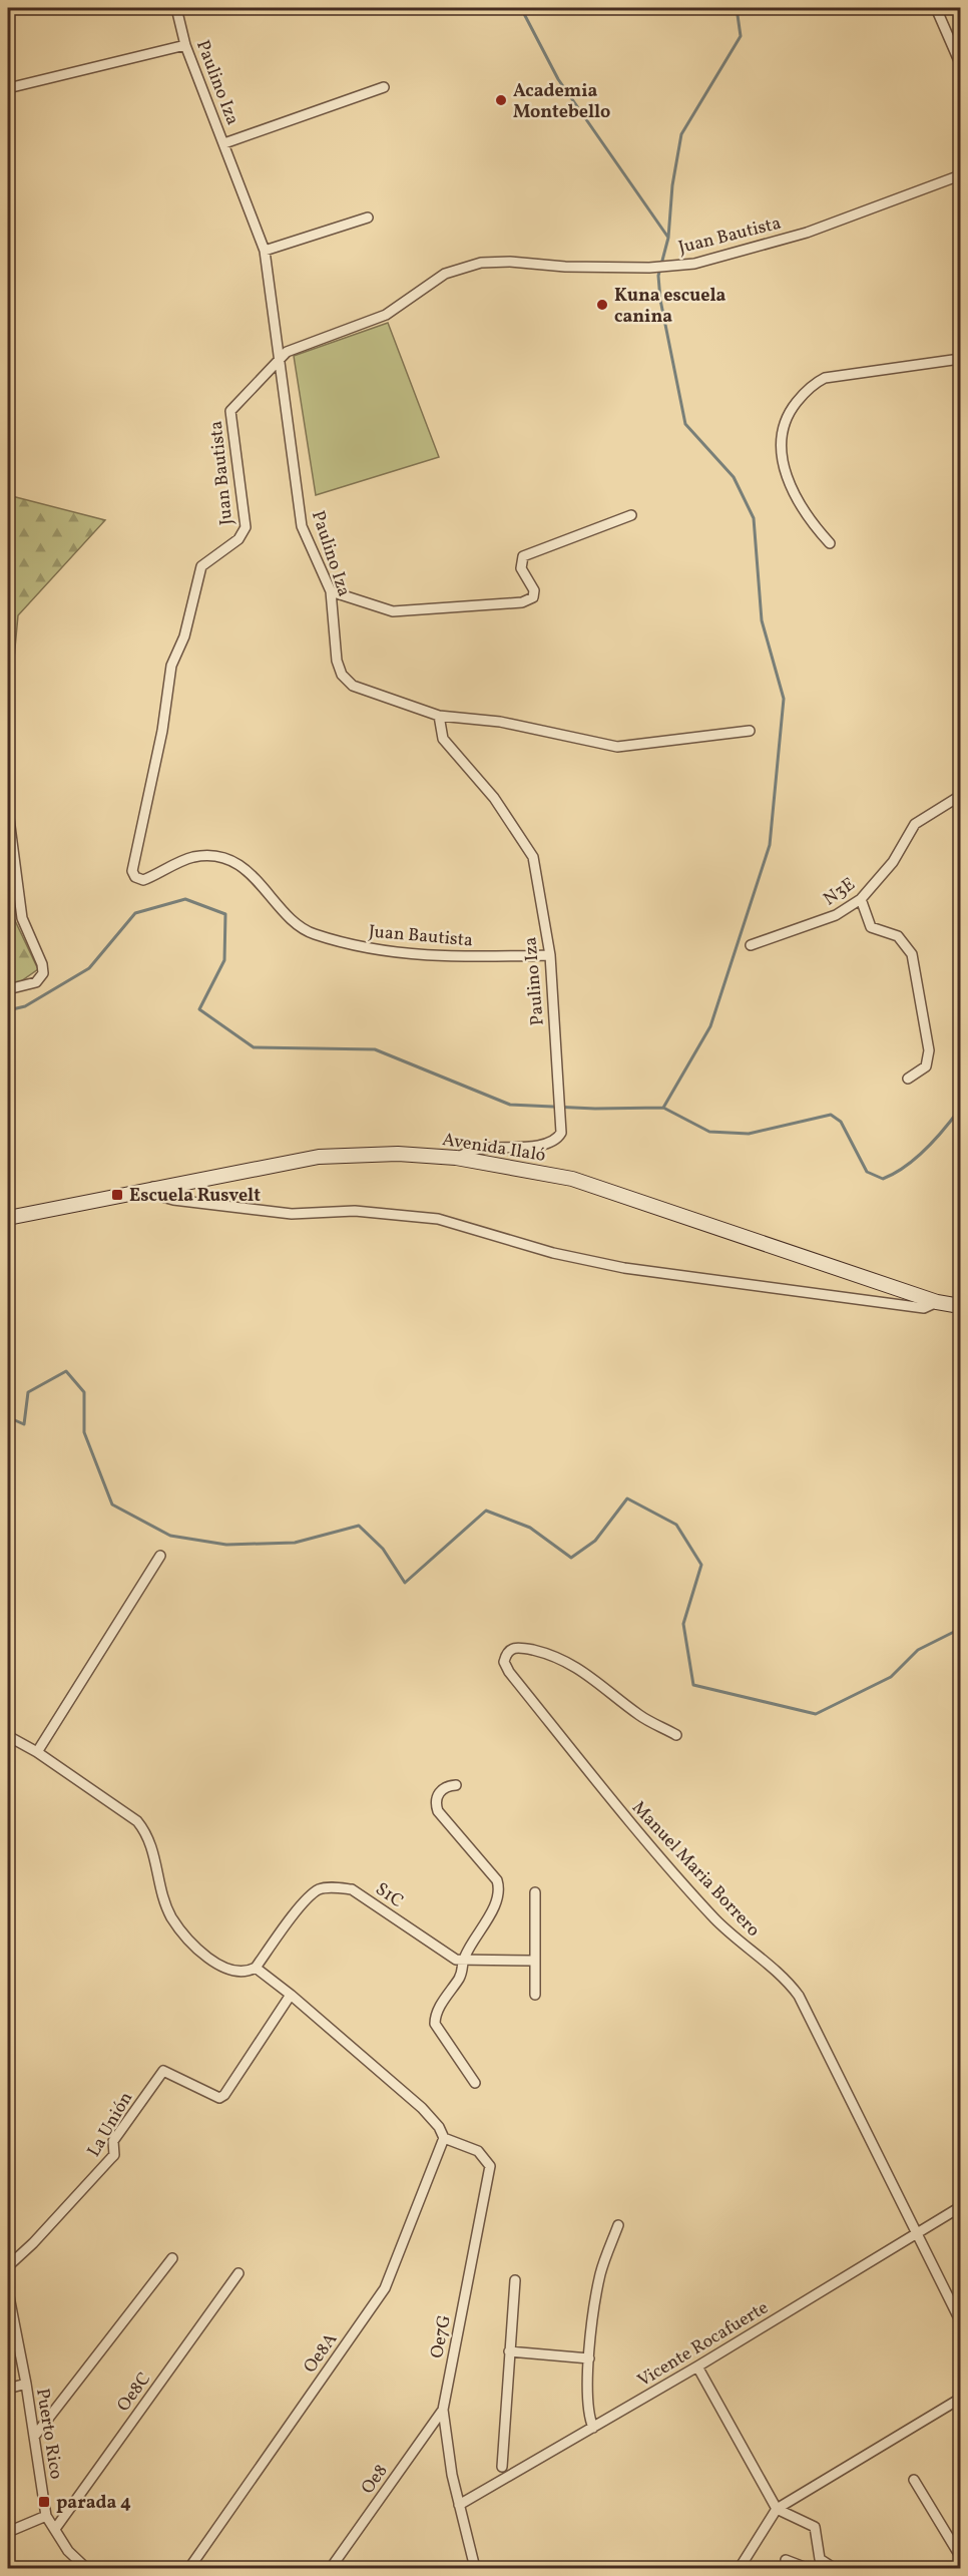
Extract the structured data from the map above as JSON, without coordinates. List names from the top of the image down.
{
  "streets": {
    "main road": ["Avenida Ilaló"],
    "street": [
      "Paulino Iza",
      "Juan Bautista",
      "N3E",
      "Manuel Maria Borrero",
      "S1C",
      "La Unión",
      "Oe7G",
      "Vicente Rocafuerte",
      "Oe8A",
      "Oe8C",
      "Puerto Rico",
      "Oe8"
    ]
  },
  "crossings": [
    ["Paulino Iza", "Juan Bautista"],
    ["Paulino Iza", "Avenida Ilaló"],
    ["Manuel Maria Borrero", "Vicente Rocafuerte"],
    ["Oe7G", "Vicente Rocafuerte"],
    ["Oe7G", "Oe8A"],
    ["Oe7G", "Oe8"],
    ["Oe8C", "Puerto Rico"]
  ],
  "places": {
    "other": ["Academia Montebello", "Kuna escuela canina"],
    "transit": ["Escuela Rusvelt", "parada 4"]
  }
}
